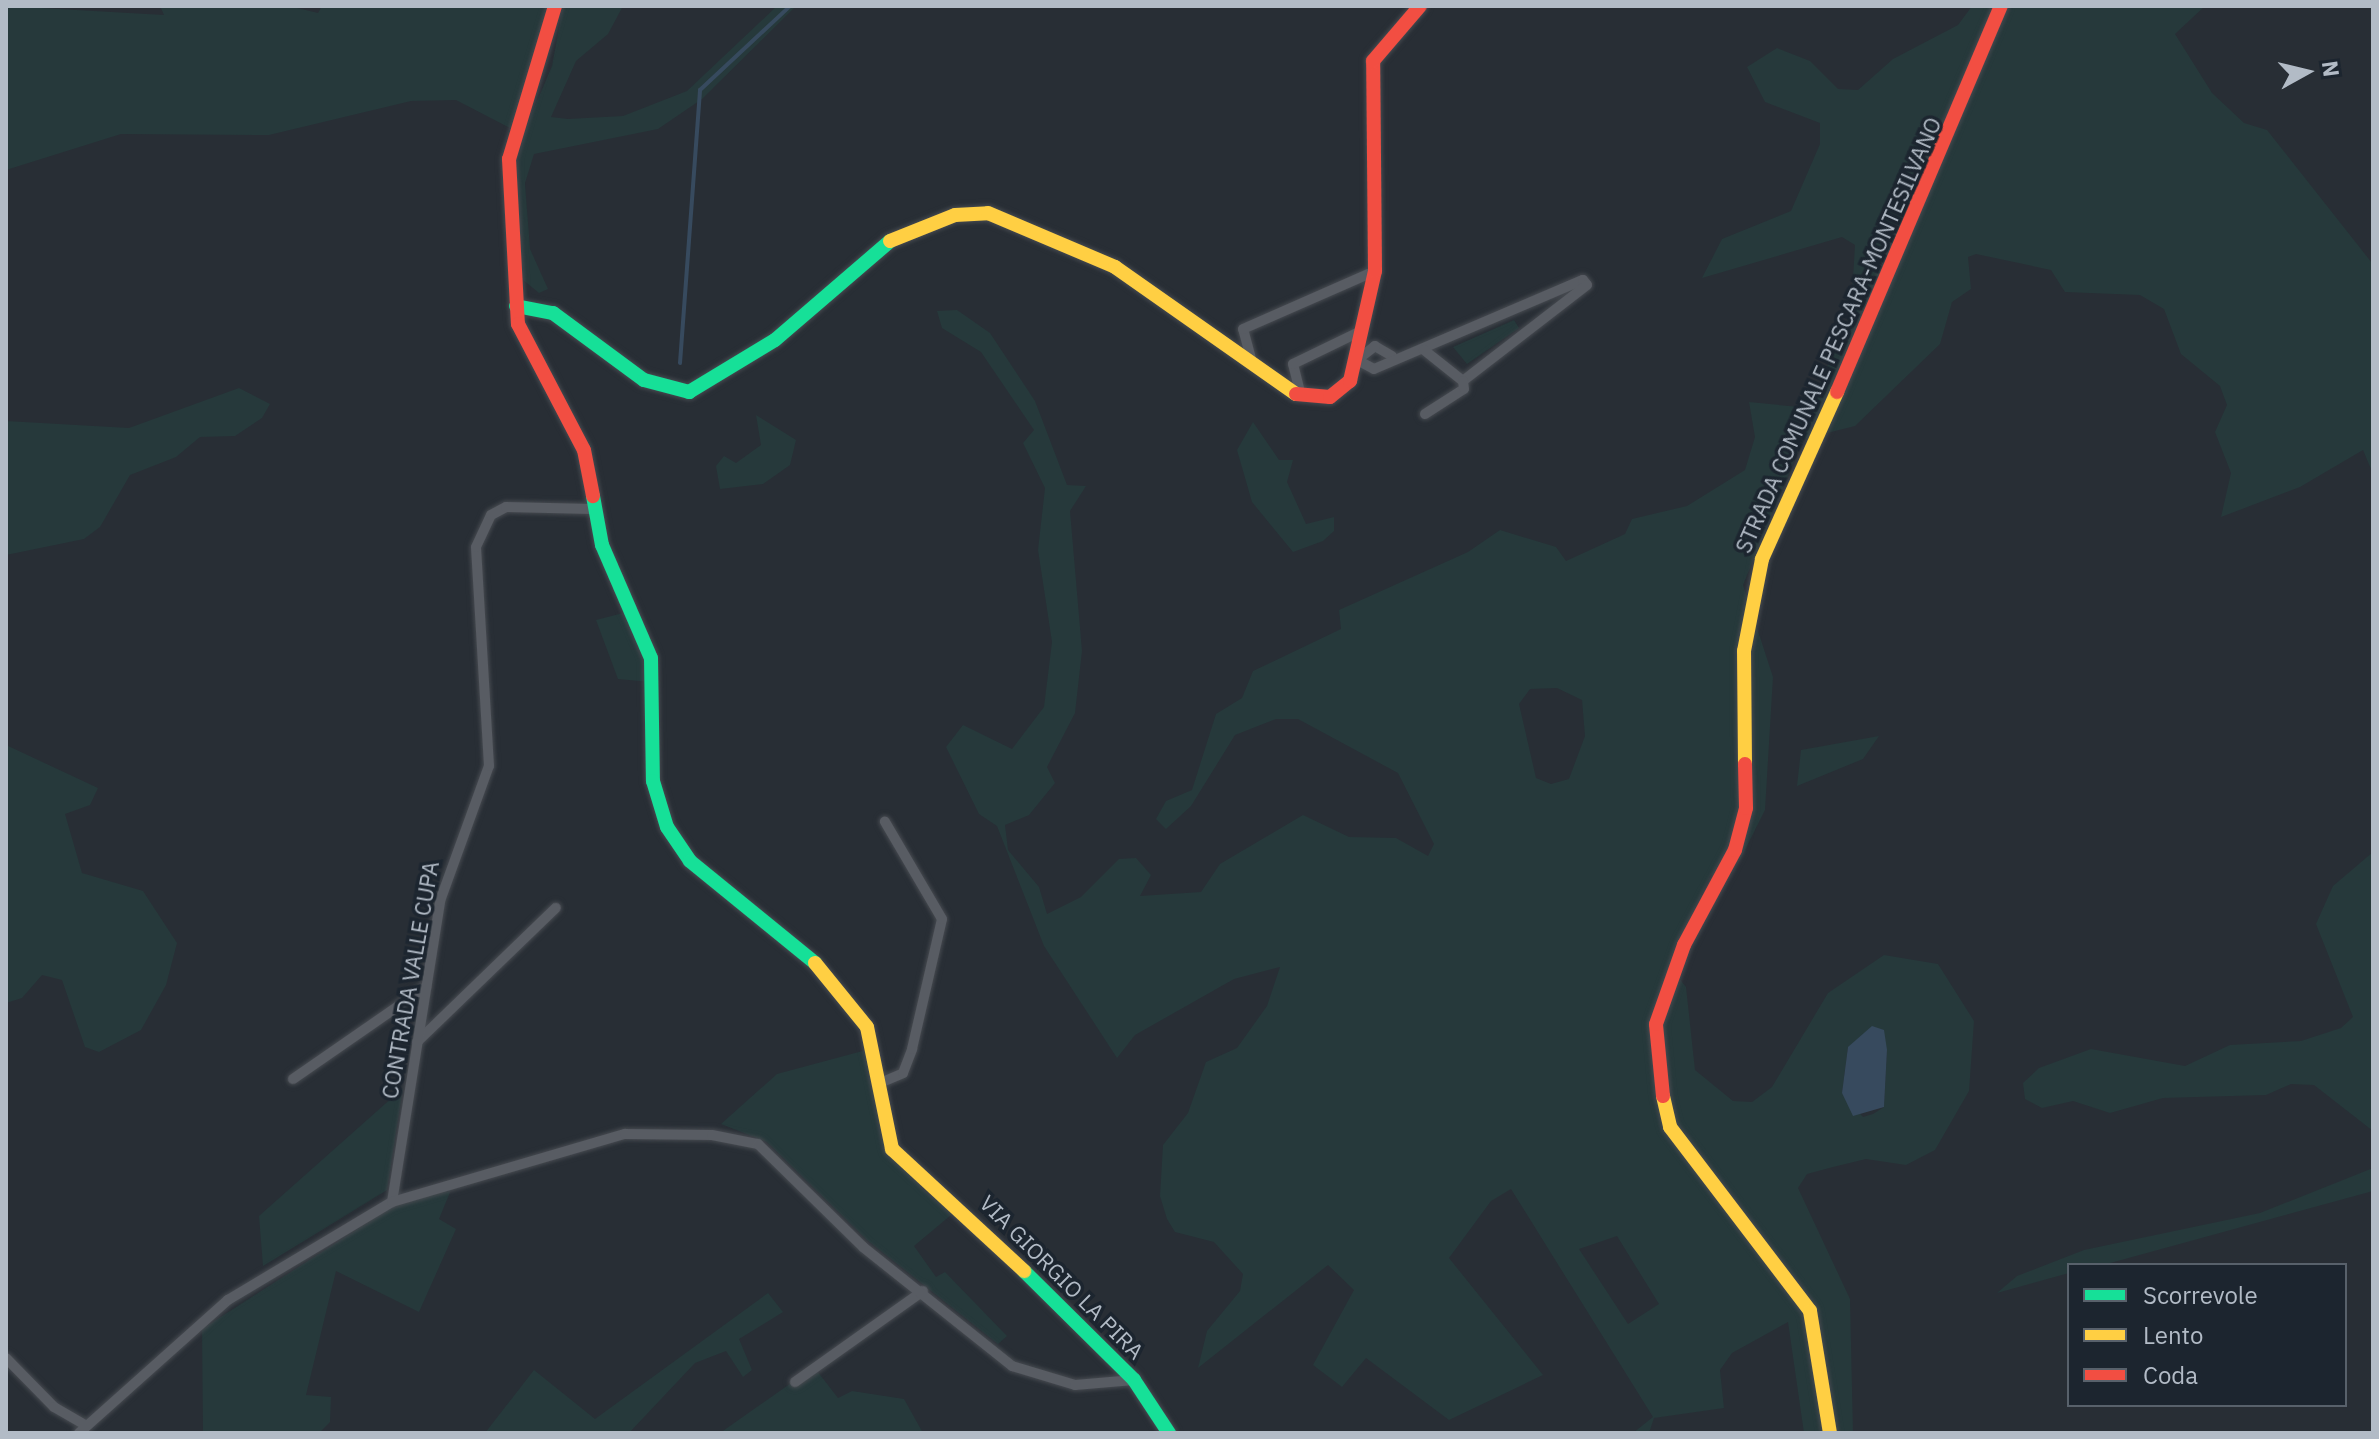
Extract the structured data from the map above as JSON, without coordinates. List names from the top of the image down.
{
  "streets": {
    "street": ["STRADA COMUNALE PESCARA-MONTESILVANO", "CONTRADA VALLE CUPA", "VIA GIORGIO LA PIRA"]
  },
  "crossings": [
    ["CONTRADA VALLE CUPA", "VIA GIORGIO LA PIRA"]
  ],
  "legend": ["Scorrevole", "Lento", "Coda"],
  "north": "right"
}
